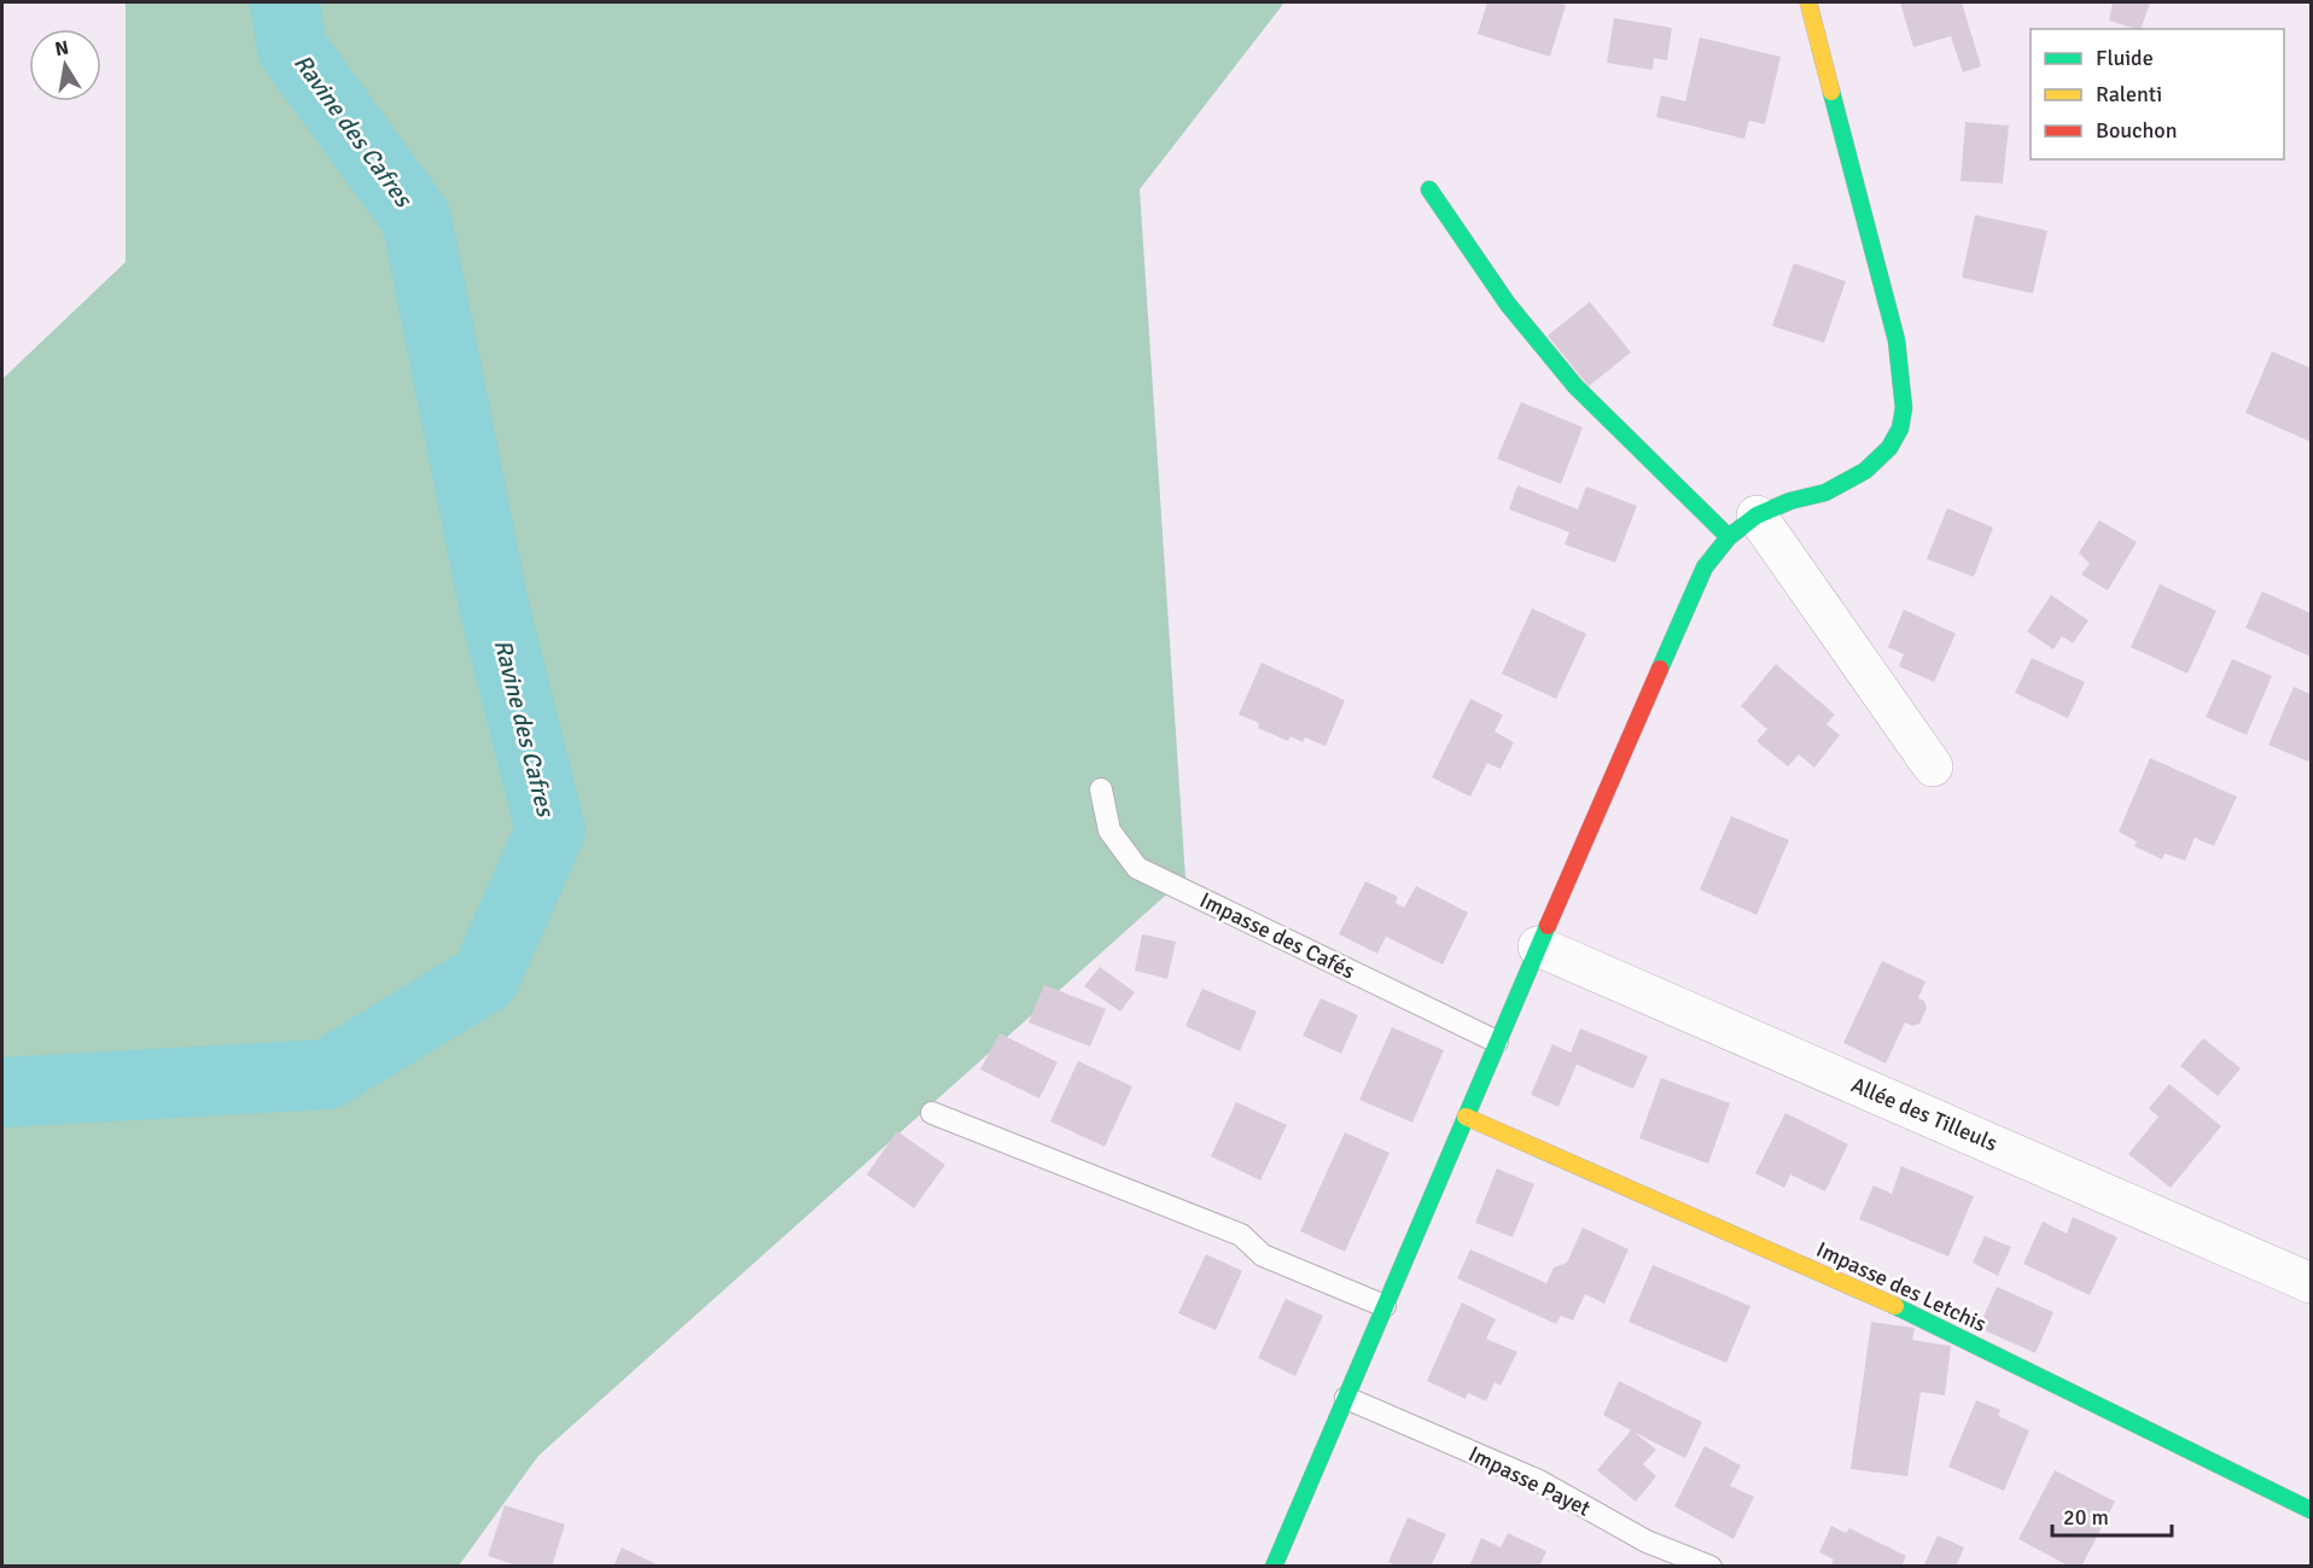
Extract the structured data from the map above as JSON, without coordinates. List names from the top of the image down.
{
  "streets": {
    "main road": ["Impasse des Letchis"],
    "street": ["Allée des Tilleuls"],
    "lane": ["Impasse des Cafés", "Impasse Payet"]
  },
  "water": ["Ravine des Cafres"],
  "legend": ["Fluide", "Ralenti", "Bouchon"],
  "scale_bar": "20 m",
  "north": "top"
}
